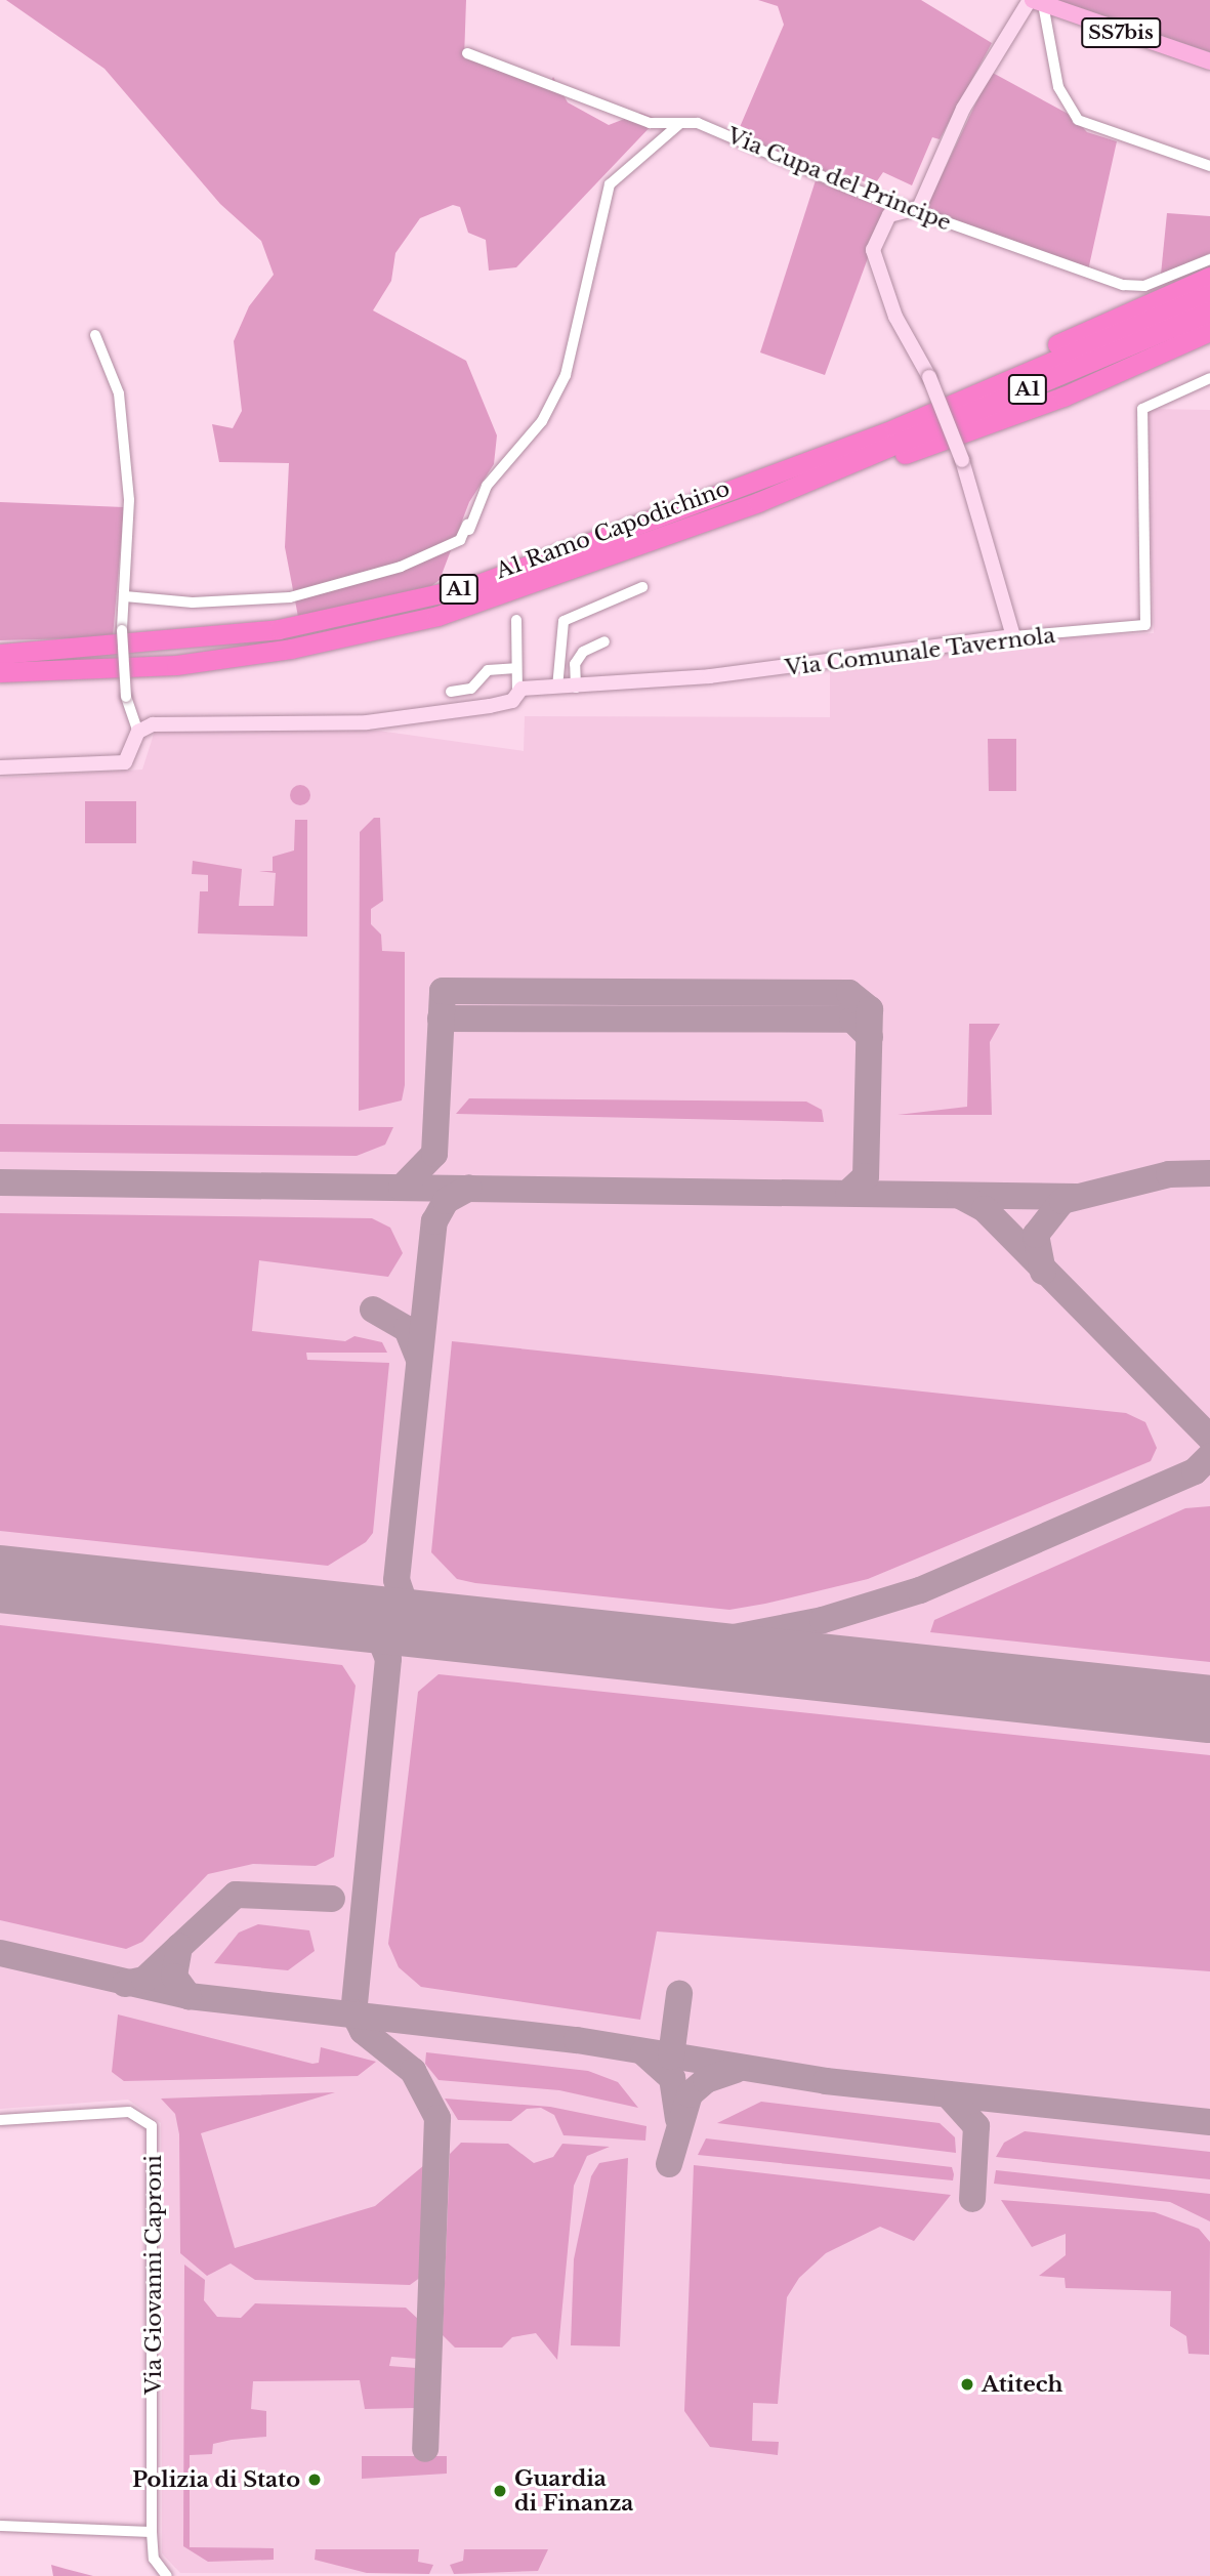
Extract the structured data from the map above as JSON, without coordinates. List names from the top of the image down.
{
  "streets": {
    "highway": ["A1", "A1 Ramo Capodichino"],
    "main road": ["SS7bis"],
    "street": ["Via Cupa del Principe", "Via Comunale Tavernola", "Via Giovanni Caproni"]
  },
  "places": ["Atitech", "Polizia di Stato", "Guardia di Finanza"]
}
